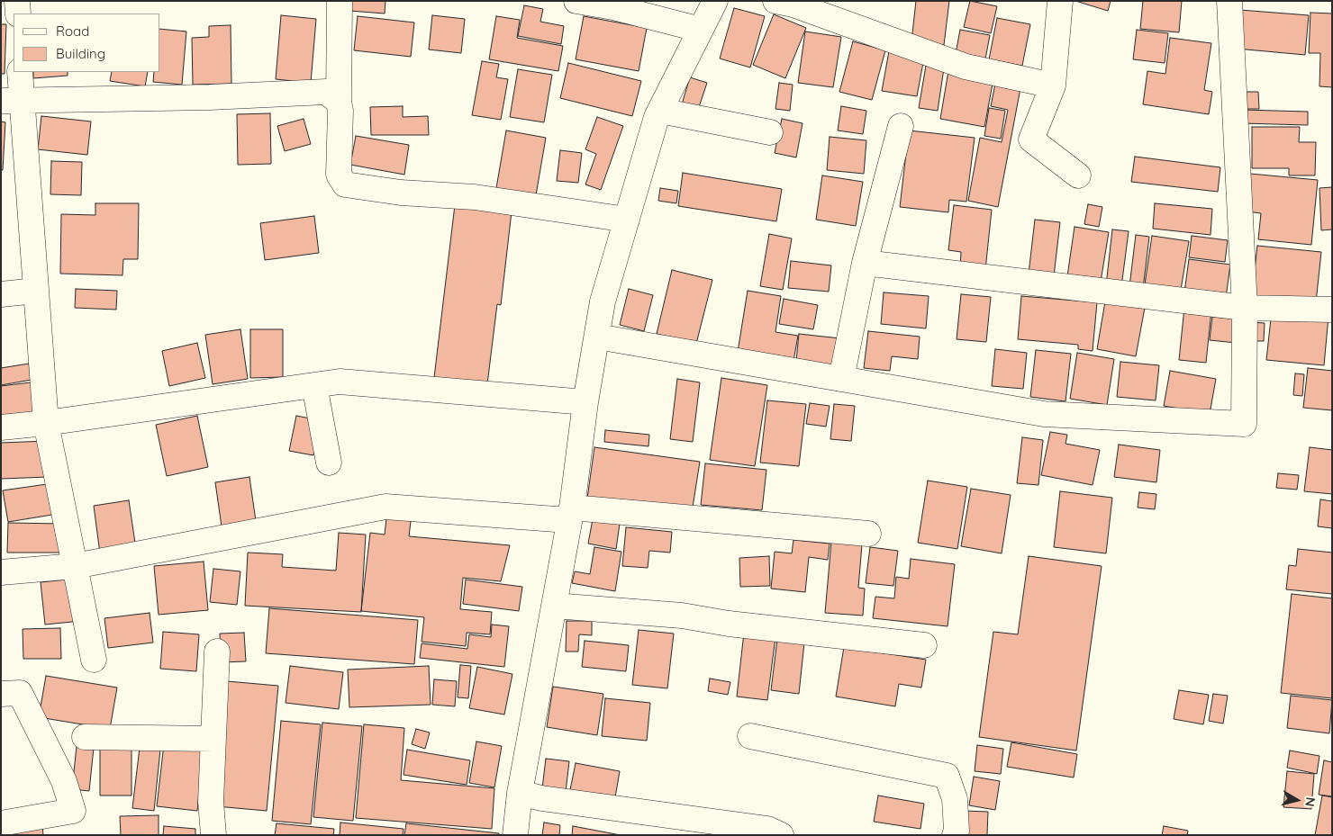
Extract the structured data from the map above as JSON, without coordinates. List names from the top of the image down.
{
  "legend": ["Road", "Building"],
  "north": "right"
}
